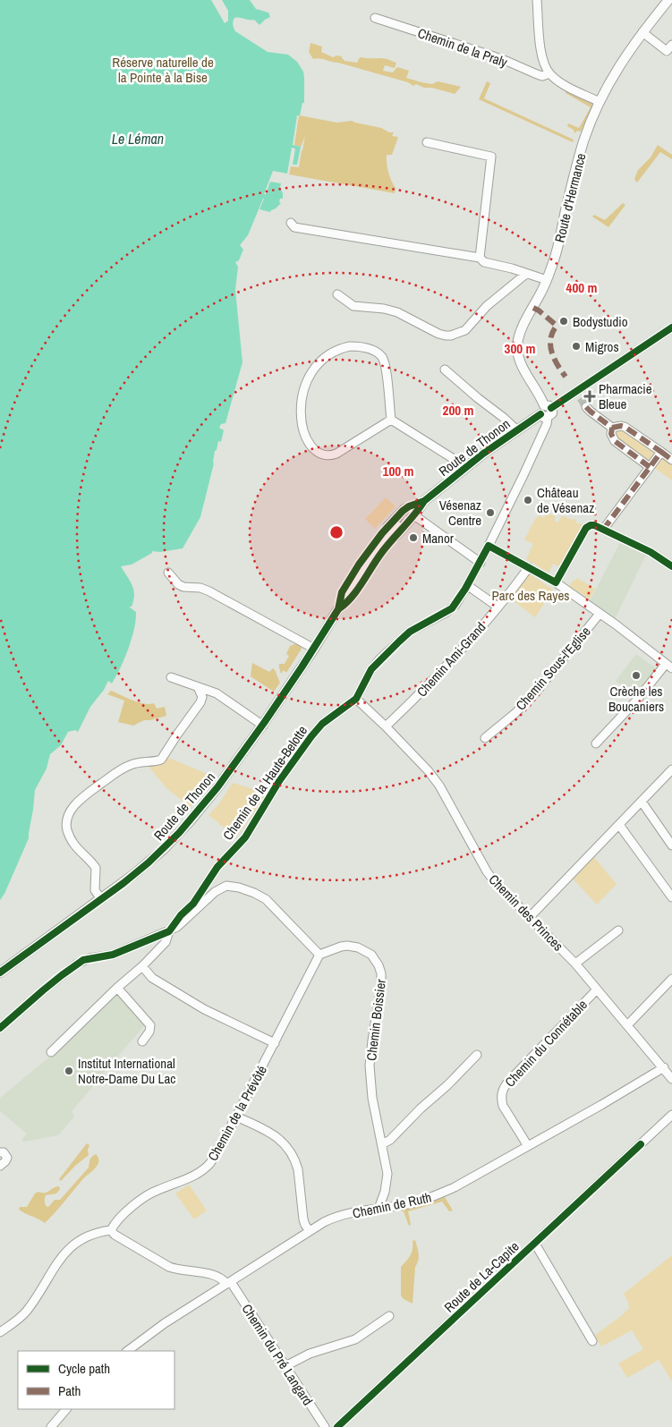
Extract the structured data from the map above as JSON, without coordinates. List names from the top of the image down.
{
  "streets": {
    "main road": ["Route d'Hermance", "Route de Thonon"],
    "street": [
      "Chemin de la Praly",
      "Chemin Ami-Grand",
      "Chemin Sous-l'Eglise",
      "Chemin de la Haute-Belotte",
      "Chemin des Princes",
      "Chemin Boissier",
      "Chemin du Connétable",
      "Chemin de la Prévôté",
      "Chemin de Ruth",
      "Route de La-Capite",
      "Chemin du Pré Langard"
    ]
  },
  "crossings": [
    ["Route d'Hermance", "Route de Thonon"],
    ["Chemin Ami-Grand", "Chemin des Princes"],
    ["Chemin de la Haute-Belotte", "Chemin des Princes"],
    ["Chemin des Princes", "Chemin du Connétable"],
    ["Chemin des Princes", "Chemin de Ruth"],
    ["Chemin Boissier", "Chemin de la Prévôté"],
    ["Chemin Boissier", "Chemin de Ruth"],
    ["Chemin du Connétable", "Chemin de Ruth"],
    ["Chemin de Ruth", "Chemin du Pré Langard"]
  ],
  "water": ["Le Léman"],
  "parks": ["Réserve naturelle de la Pointe à la Bise", "Parc des Rayes"],
  "places": {
    "other": [
      "Bodystudio",
      "Migros",
      "Château de Vésenaz",
      "Vésenaz Centre",
      "Manor",
      "Crèche les Boucaniers",
      "Institut International Notre-Dame Du Lac"
    ],
    "health": ["Pharmacie Bleue"]
  },
  "legend": ["Cycle path", "Path"],
  "rings": [
    "400 m",
    "300 m",
    "200 m",
    "100 m"
  ]
}
